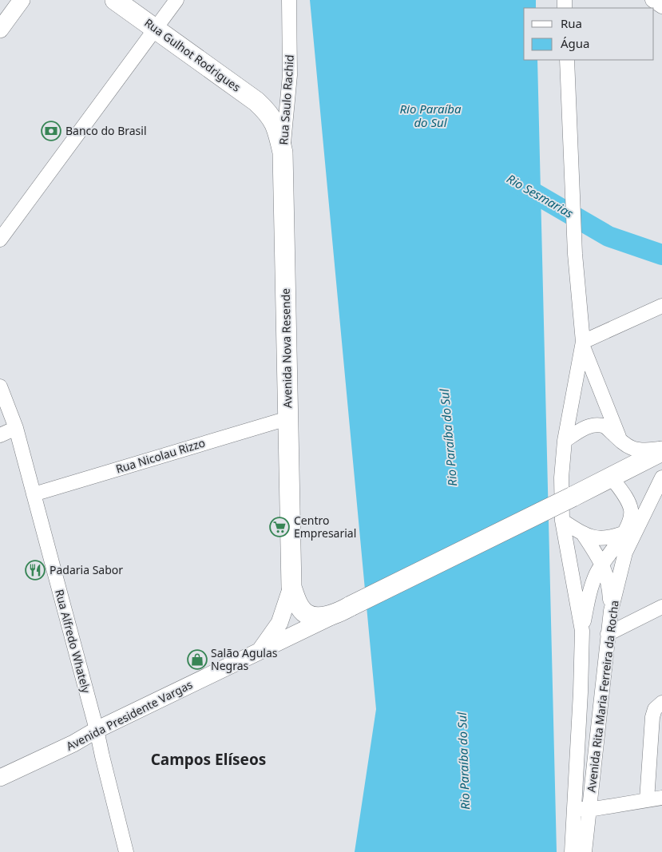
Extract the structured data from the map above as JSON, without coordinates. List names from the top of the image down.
{
  "streets": {
    "main road": ["Rua Gulhot Rodrigues", "Avenida Nova Resende"],
    "street": [
      "Rua Saulo Rachid",
      "Rua Nicolau Rizzo",
      "Rua Alfredo Whately",
      "Avenida Rita Maria Ferreira da Rocha",
      "Avenida Presidente Vargas"
    ]
  },
  "crossings": [
    ["Rua Gulhot Rodrigues", "Avenida Nova Resende"],
    ["Rua Saulo Rachid", "Avenida Nova Resende"],
    ["Avenida Nova Resende", "Rua Nicolau Rizzo"],
    ["Rua Nicolau Rizzo", "Rua Alfredo Whately"],
    ["Rua Alfredo Whately", "Avenida Presidente Vargas"]
  ],
  "districts": ["Campos Elíseos"],
  "water": ["Rio Paraíba do Sul", "Rio Sesmarias"],
  "places": {
    "bank": ["Banco do Brasil"],
    "supermarket": ["Centro Empresarial"],
    "restaurant": ["Padaria Sabor"],
    "shop": ["Salão Agulas Negras"]
  },
  "legend": ["Rua", "Água"]
}
